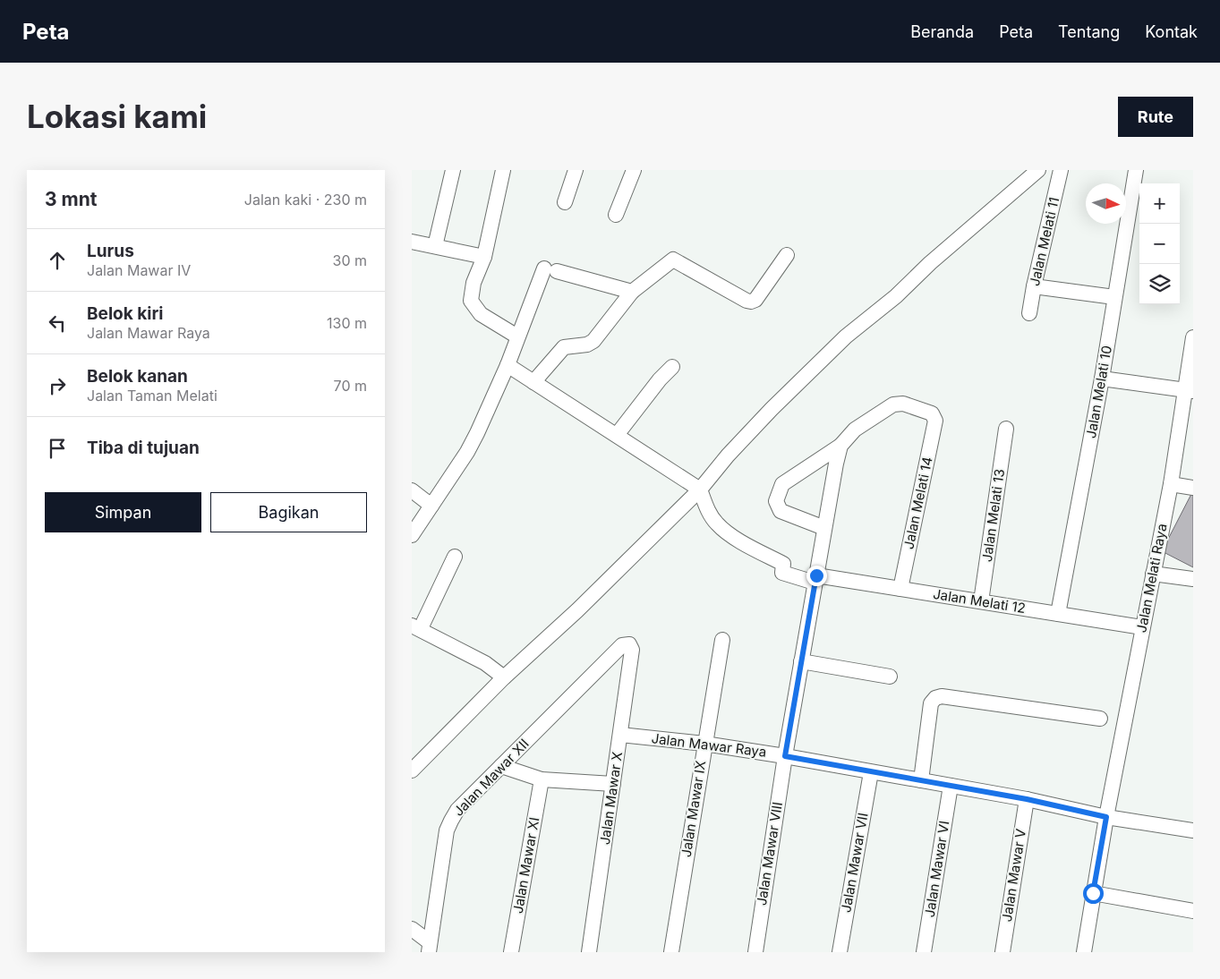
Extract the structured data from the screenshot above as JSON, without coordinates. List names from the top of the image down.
{
  "streets": {
    "street": [
      "Jalan Melati 11",
      "Jalan Melati 10",
      "Jalan Melati 14",
      "Jalan Melati 13",
      "Jalan Melati Raya",
      "Jalan Melati 12",
      "Jalan Mawar Raya",
      "Jalan Mawar XII",
      "Jalan Mawar X",
      "Jalan Mawar IX",
      "Jalan Mawar VIII",
      "Jalan Mawar VII",
      "Jalan Mawar XI",
      "Jalan Mawar VI",
      "Jalan Mawar V"
    ]
  },
  "crossings": [
    ["Jalan Melati 10", "Jalan Melati 12"],
    ["Jalan Melati 14", "Jalan Melati 12"],
    ["Jalan Melati 14", "Jalan Mawar VIII"],
    ["Jalan Melati 13", "Jalan Melati 12"],
    ["Jalan Melati Raya", "Jalan Melati 12"],
    ["Jalan Melati Raya", "Jalan Mawar Raya"],
    ["Jalan Melati 12", "Jalan Mawar VIII"],
    ["Jalan Mawar Raya", "Jalan Mawar X"],
    ["Jalan Mawar Raya", "Jalan Mawar IX"],
    ["Jalan Mawar Raya", "Jalan Mawar VIII"],
    ["Jalan Mawar Raya", "Jalan Mawar VII"],
    ["Jalan Mawar Raya", "Jalan Mawar VI"],
    ["Jalan Mawar Raya", "Jalan Mawar V"],
    ["Jalan Mawar XII", "Jalan Mawar X"]
  ],
  "north": "right",
  "page": {
    "header": "Peta",
    "nav": [
      "Beranda",
      "Peta",
      "Tentang",
      "Kontak"
    ],
    "buttons": [
      "Rute",
      ["Simpan", "Bagikan"]
    ],
    "title": "Lokasi kami",
    "heading": ["3 mnt", "Jalan kaki · 230 m"],
    "map_buttons": ["+", "−"],
    "list": [
      ["Lurus", "Jalan Mawar IV", "30 m"],
      ["Belok kiri", "Jalan Mawar Raya", "130 m"],
      ["Belok kanan", "Jalan Taman Melati", "70 m"],
      "Tiba di tujuan"
    ]
  }
}
